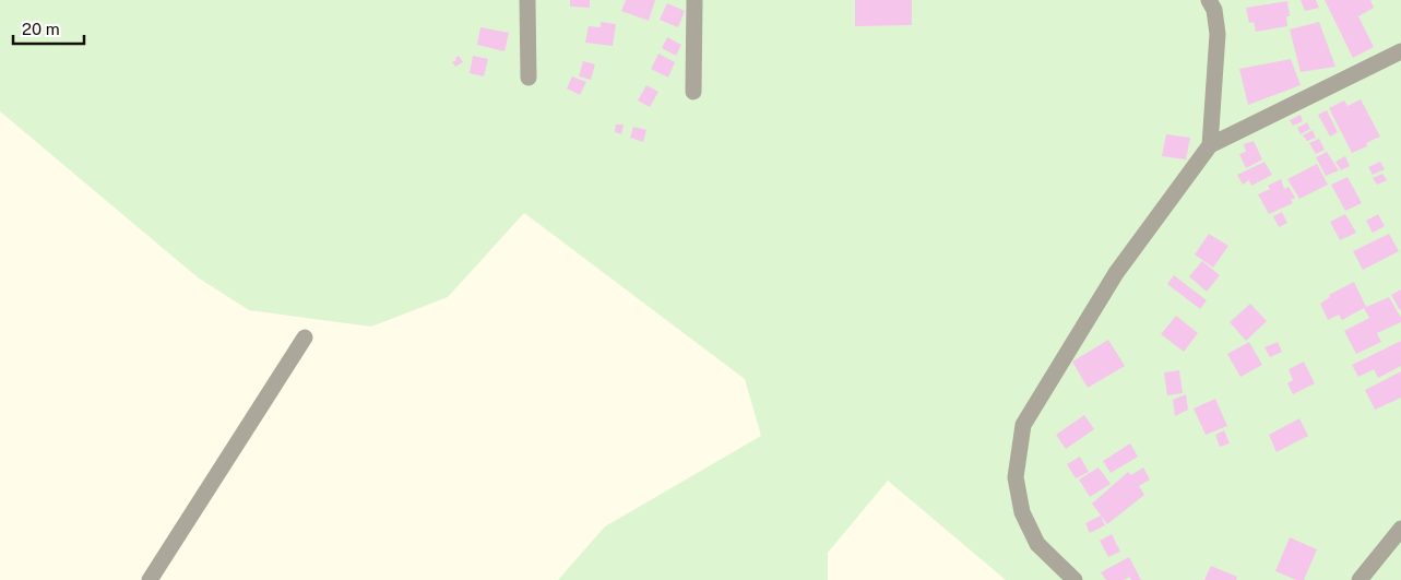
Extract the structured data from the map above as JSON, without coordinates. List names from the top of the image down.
{
  "scale_bar": "20 m"
}
